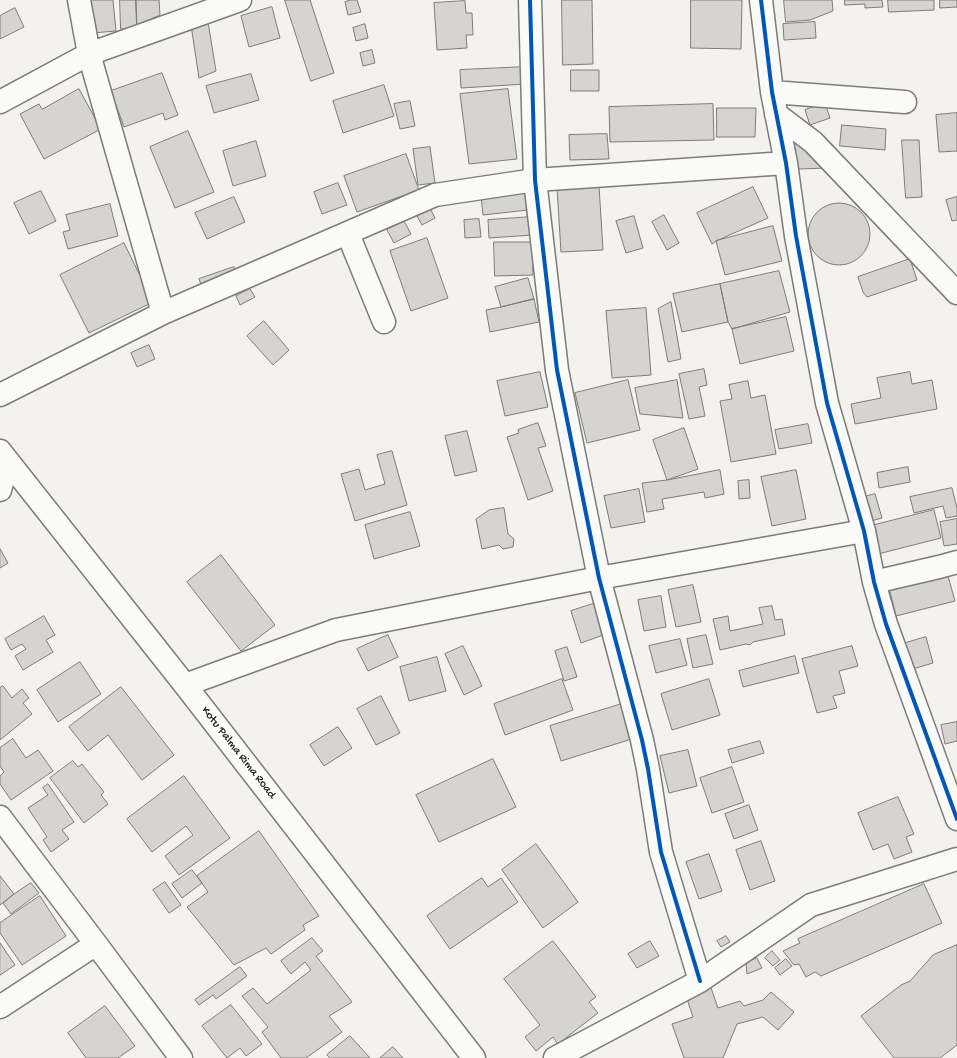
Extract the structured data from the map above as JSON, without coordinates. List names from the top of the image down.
{
  "streets": {
    "street": ["Kotu Palma Rima Road"]
  }
}
